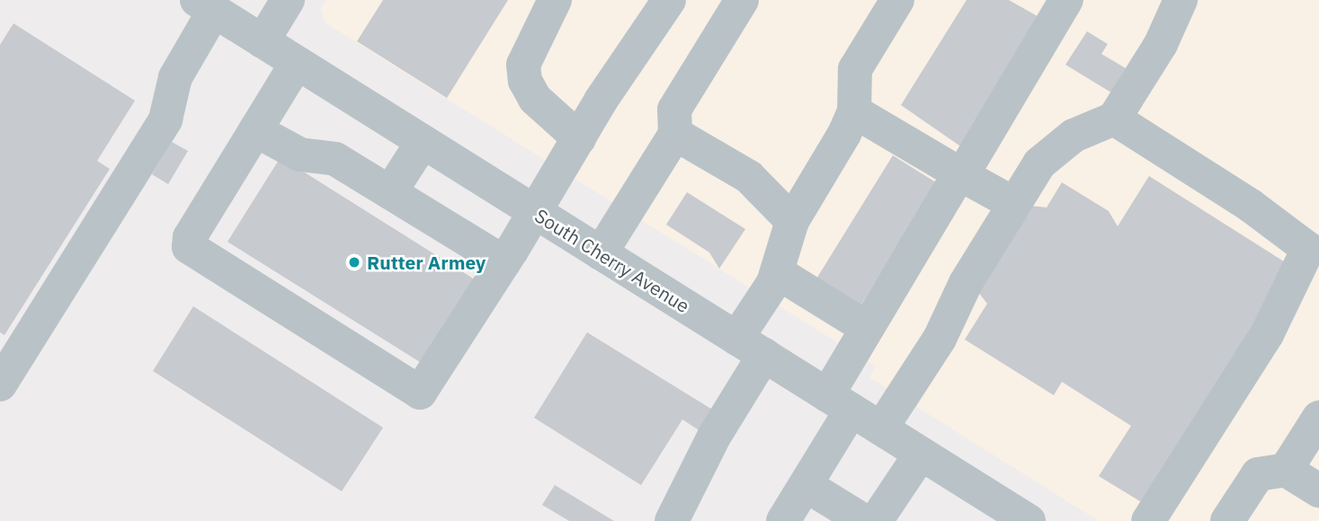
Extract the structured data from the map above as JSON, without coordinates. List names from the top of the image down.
{
  "streets": {
    "street": ["South Cherry Avenue"]
  },
  "places": ["Rutter Armey"]
}
